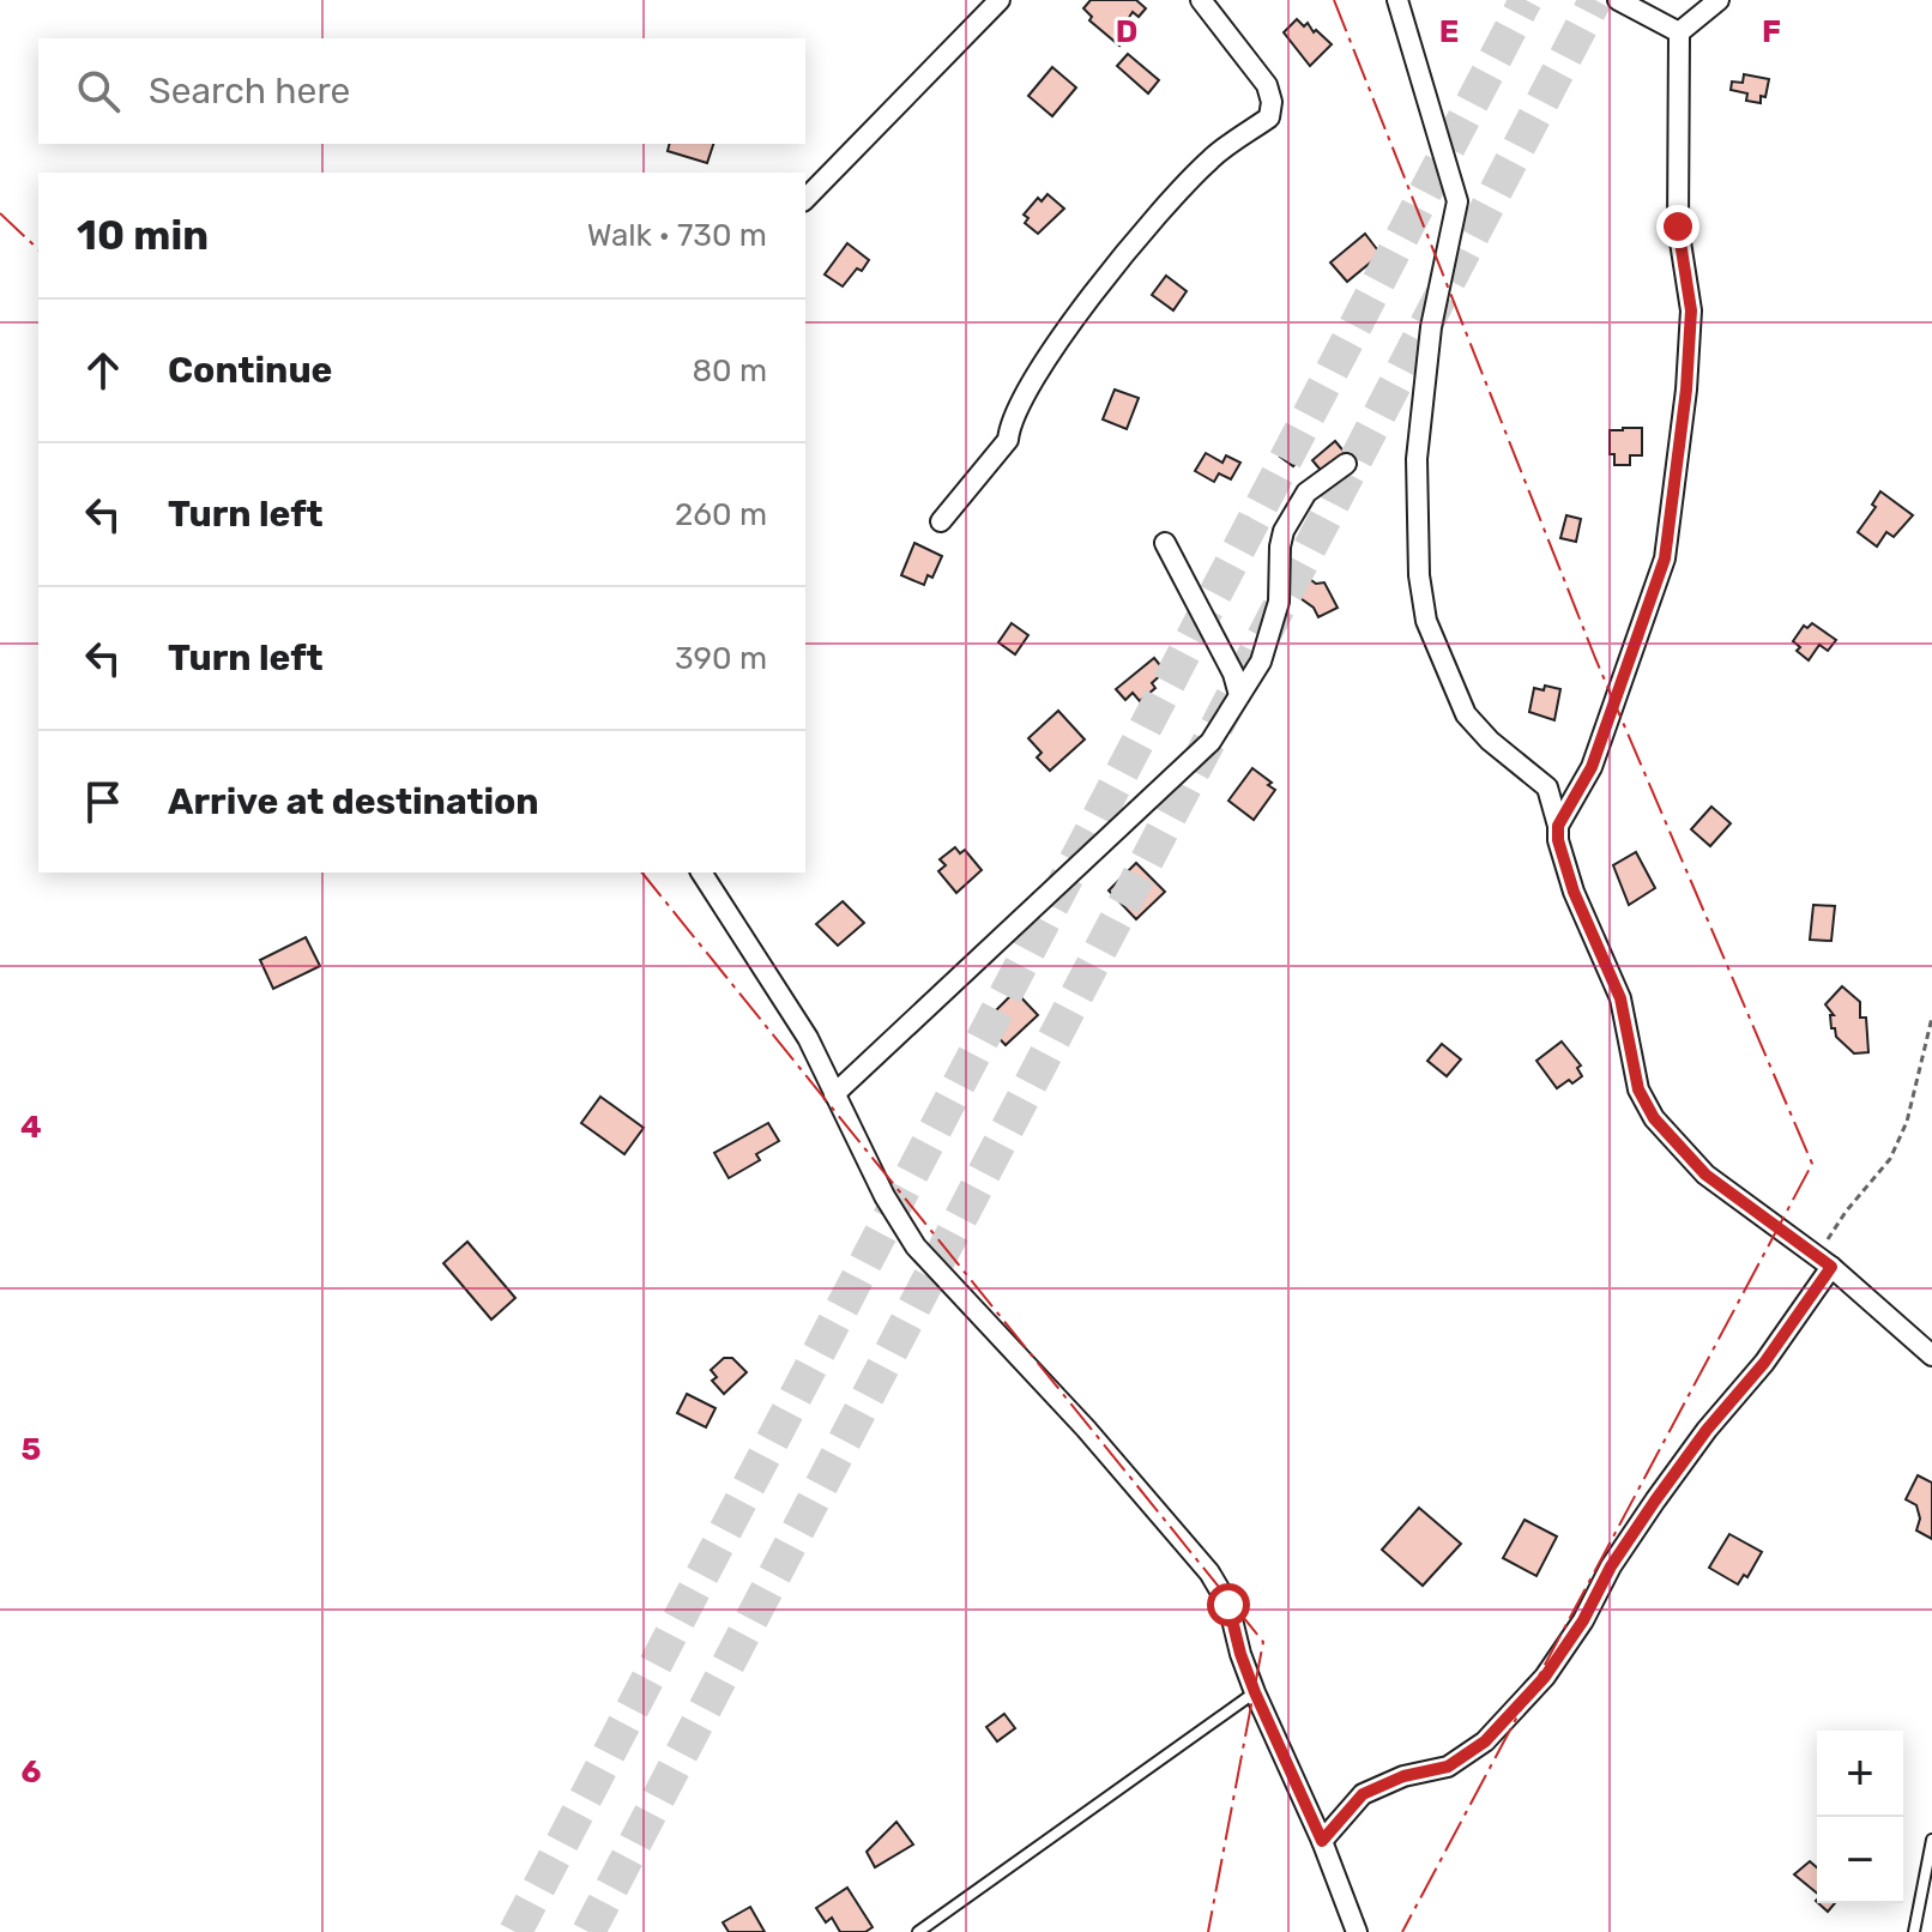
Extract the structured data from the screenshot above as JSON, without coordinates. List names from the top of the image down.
{
  "page": {
    "search": "Search here",
    "heading": ["10 min", "Walk · 730 m"],
    "list": [
      ["Continue", "80 m"],
      ["Turn left", "260 m"],
      ["Turn left", "390 m"],
      "Arrive at destination"
    ],
    "map_buttons": ["+", "−"]
  },
  "grid": {
    "columns": ["D", "E", "F"],
    "rows": ["4", "5", "6"]
  }
}
